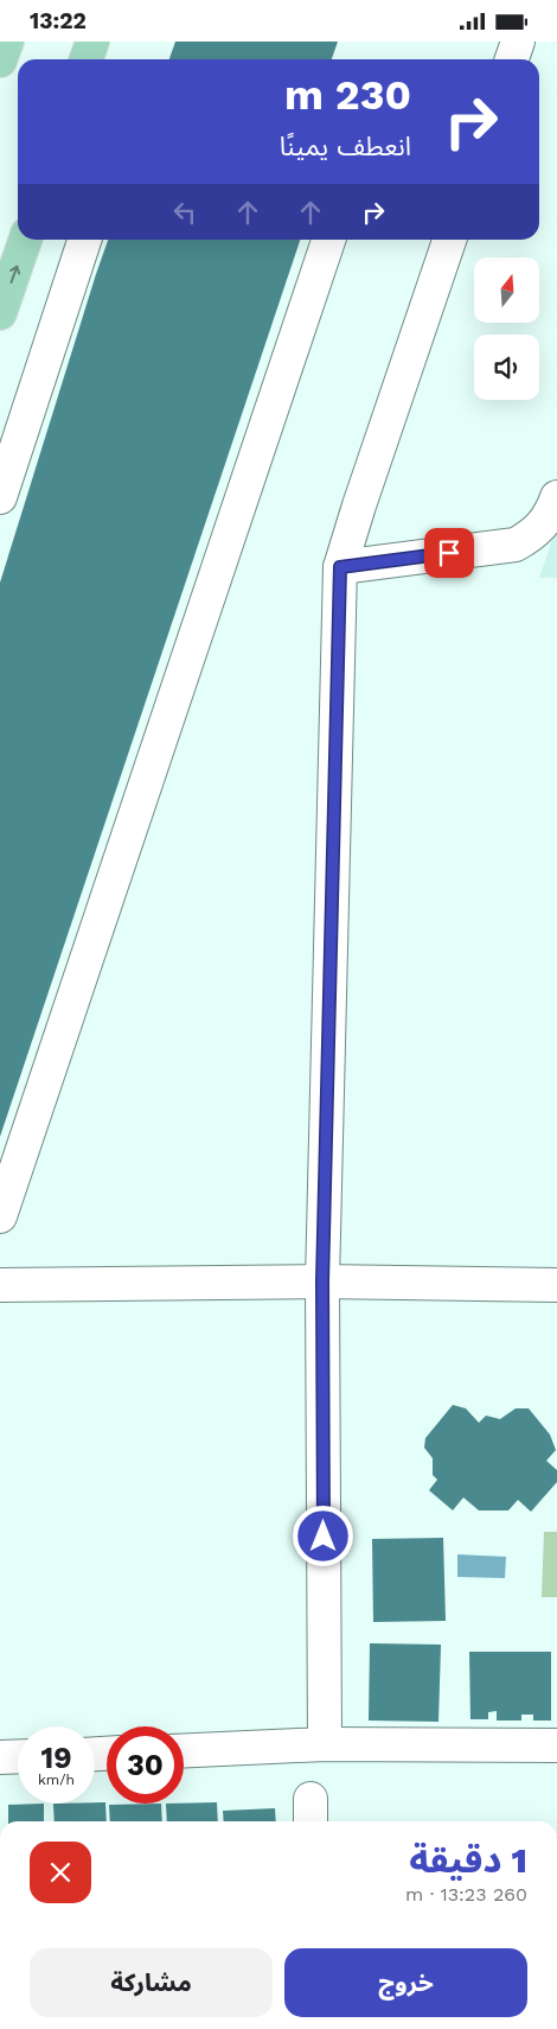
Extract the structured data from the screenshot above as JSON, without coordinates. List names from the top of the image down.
{
  "north": "top",
  "page": {
    "status": "13:22",
    "turn": ["230 m", "انعطف يمينًا"],
    "speed": "19 km/h",
    "limit": "30",
    "heading": ["1 دقيقة", "260 m · 13:23"],
    "buttons": ["خروج", "مشاركة"]
  }
}
